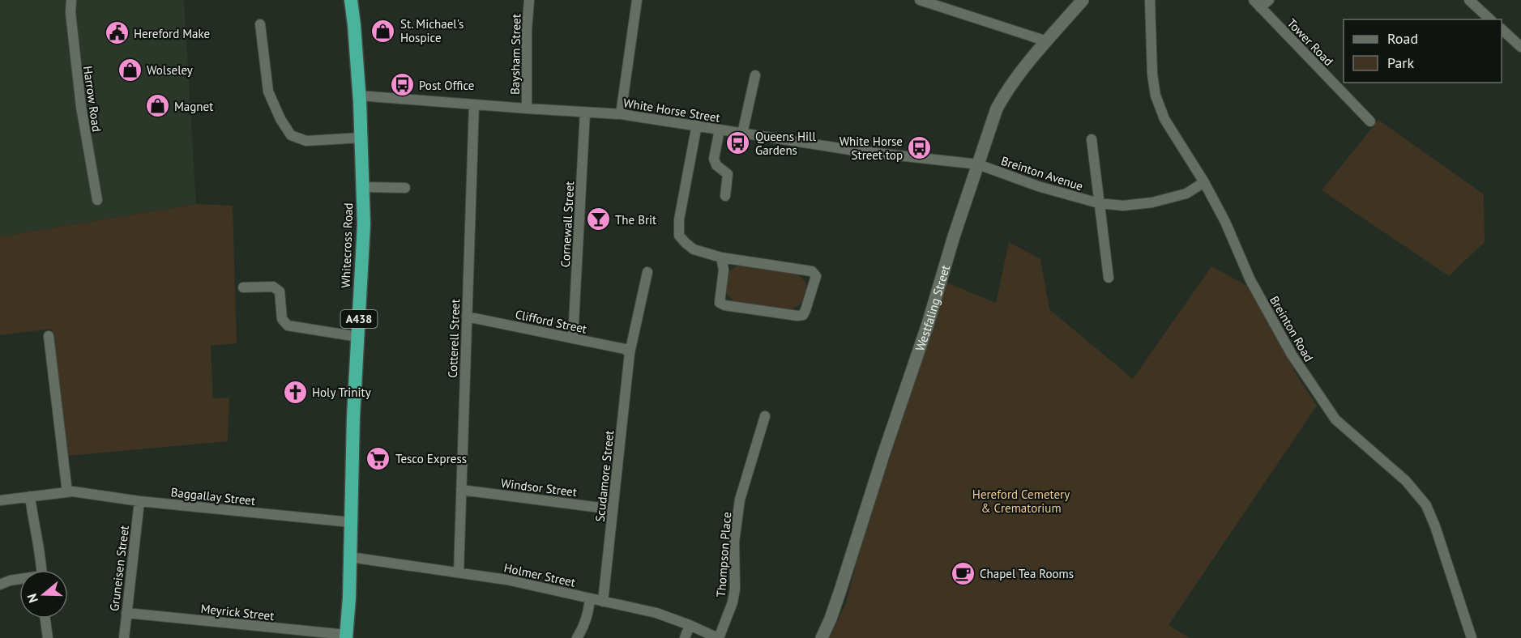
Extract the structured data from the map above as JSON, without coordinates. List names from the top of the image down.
{
  "streets": {
    "highway": ["Whitecross Road", "A438"],
    "street": [
      "Tower Road",
      "Baysham Street",
      "Harrow Road",
      "White Horse Street",
      "Breinton Avenue",
      "Cornewall Street",
      "Westfaling Street",
      "Clifford Street",
      "Breinton Road",
      "Cotterell Street",
      "Scudamore Street",
      "Windsor Street",
      "Baggallay Street",
      "Thompson Place",
      "Gruneisen Street",
      "Holmer Street",
      "Meyrick Street"
    ]
  },
  "crossings": [
    ["Baysham Street", "White Horse Street"],
    ["White Horse Street", "Breinton Avenue"],
    ["White Horse Street", "Cornewall Street"],
    ["White Horse Street", "Whitecross Road"],
    ["White Horse Street", "Westfaling Street"],
    ["White Horse Street", "Cotterell Street"],
    ["Breinton Avenue", "Westfaling Street"],
    ["Breinton Avenue", "Breinton Road"],
    ["Cornewall Street", "Clifford Street"],
    ["Whitecross Road", "Baggallay Street"],
    ["Whitecross Road", "Holmer Street"],
    ["Whitecross Road", "Meyrick Street"],
    ["Clifford Street", "Cotterell Street"],
    ["Clifford Street", "Scudamore Street"],
    ["Cotterell Street", "Windsor Street"],
    ["Cotterell Street", "Holmer Street"],
    ["Scudamore Street", "Windsor Street"],
    ["Scudamore Street", "Holmer Street"],
    ["Baggallay Street", "Gruneisen Street"],
    ["Thompson Place", "Holmer Street"],
    ["Gruneisen Street", "Meyrick Street"]
  ],
  "parks": ["Hereford Cemetery & Crematorium"],
  "places": {
    "shop": ["St. Michael's Hospice", "Wolseley", "Magnet"],
    "public building": ["Hereford Make"],
    "bus stop": ["Post Office", "Queens Hill Gardens", "White Horse Street top"],
    "bar": ["The Brit"],
    "church": ["Holy Trinity"],
    "supermarket": ["Tesco Express"],
    "cafe": ["Chapel Tea Rooms"]
  },
  "legend": ["Road", "Park"],
  "north": "left"
}
